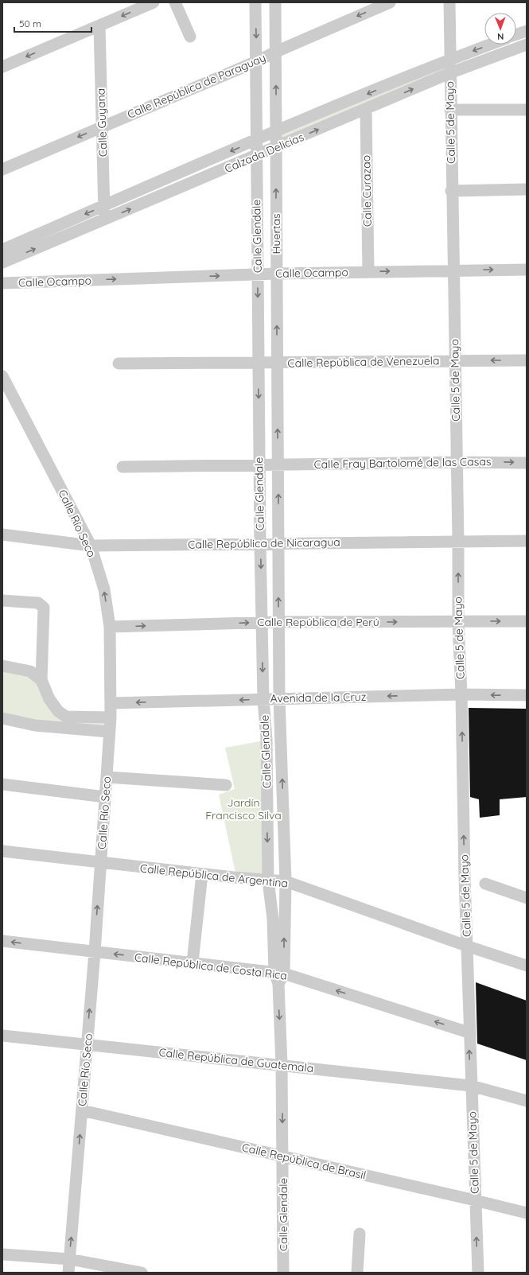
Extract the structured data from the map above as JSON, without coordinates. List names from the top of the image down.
{
  "streets": {
    "street": [
      "Calle República de Paraguay",
      "Calle Guyana",
      "Calle 5 de Mayo",
      "Calzada Delicias",
      "Calle Curazao",
      "Huertas",
      "Calle Glendale",
      "Calle Ocampo",
      "Calle República de Venezuela",
      "Calle Fray Bartolomé de las Casas",
      "Calle Río Seco",
      "Calle República de Nicaragua",
      "Calle República de Perú",
      "Avenida de la Cruz",
      "Calle República de Argentina",
      "Calle República de Costa Rica",
      "Calle República de Guatemala",
      "Calle República de Brasil"
    ]
  },
  "crossings": [
    ["Calle República de Paraguay", "Calle Guyana"],
    ["Calle República de Paraguay", "Huertas"],
    ["Calle República de Paraguay", "Calle Glendale"],
    ["Calle Guyana", "Calzada Delicias"],
    ["Calle 5 de Mayo", "Calzada Delicias"],
    ["Calle 5 de Mayo", "Calle Ocampo"],
    ["Calle 5 de Mayo", "Calle República de Venezuela"],
    ["Calle 5 de Mayo", "Calle Fray Bartolomé de las Casas"],
    ["Calle 5 de Mayo", "Calle República de Nicaragua"],
    ["Calle 5 de Mayo", "Calle República de Perú"],
    ["Calle 5 de Mayo", "Avenida de la Cruz"],
    ["Calle 5 de Mayo", "Calle República de Argentina"],
    ["Calle 5 de Mayo", "Calle República de Costa Rica"],
    ["Calle 5 de Mayo", "Calle República de Guatemala"],
    ["Calle 5 de Mayo", "Calle República de Brasil"],
    ["Calzada Delicias", "Calle Curazao"],
    ["Calzada Delicias", "Huertas"],
    ["Calzada Delicias", "Calle Glendale"],
    ["Calle Curazao", "Calle Ocampo"],
    ["Huertas", "Calle Glendale"],
    ["Huertas", "Calle Ocampo"],
    ["Huertas", "Calle República de Venezuela"],
    ["Huertas", "Calle Fray Bartolomé de las Casas"],
    ["Calle Glendale", "Calle Ocampo"],
    ["Calle Glendale", "Calle República de Venezuela"],
    ["Calle Glendale", "Calle Fray Bartolomé de las Casas"],
    ["Calle Glendale", "Calle República de Nicaragua"],
    ["Calle Glendale", "Calle República de Perú"],
    ["Calle Glendale", "Avenida de la Cruz"],
    ["Calle Glendale", "Calle República de Argentina"],
    ["Calle Glendale", "Calle República de Costa Rica"],
    ["Calle Glendale", "Calle República de Guatemala"],
    ["Calle Glendale", "Calle República de Brasil"],
    ["Calle Río Seco", "Calle República de Nicaragua"],
    ["Calle Río Seco", "Calle República de Perú"],
    ["Calle Río Seco", "Avenida de la Cruz"],
    ["Calle Río Seco", "Calle República de Argentina"],
    ["Calle Río Seco", "Calle República de Costa Rica"],
    ["Calle Río Seco", "Calle República de Guatemala"],
    ["Calle Río Seco", "Calle República de Brasil"]
  ],
  "one_way": [
    "Calle República de Paraguay",
    "Calle 5 de Mayo",
    "Huertas",
    "Calle Ocampo",
    "Calle Río Seco",
    "Calle República de Perú",
    "Avenida de la Cruz",
    "Calle República de Costa Rica"
  ],
  "parks": ["Jardín Francisco Silva"],
  "scale_bar": "50 m",
  "north": "bottom"
}
